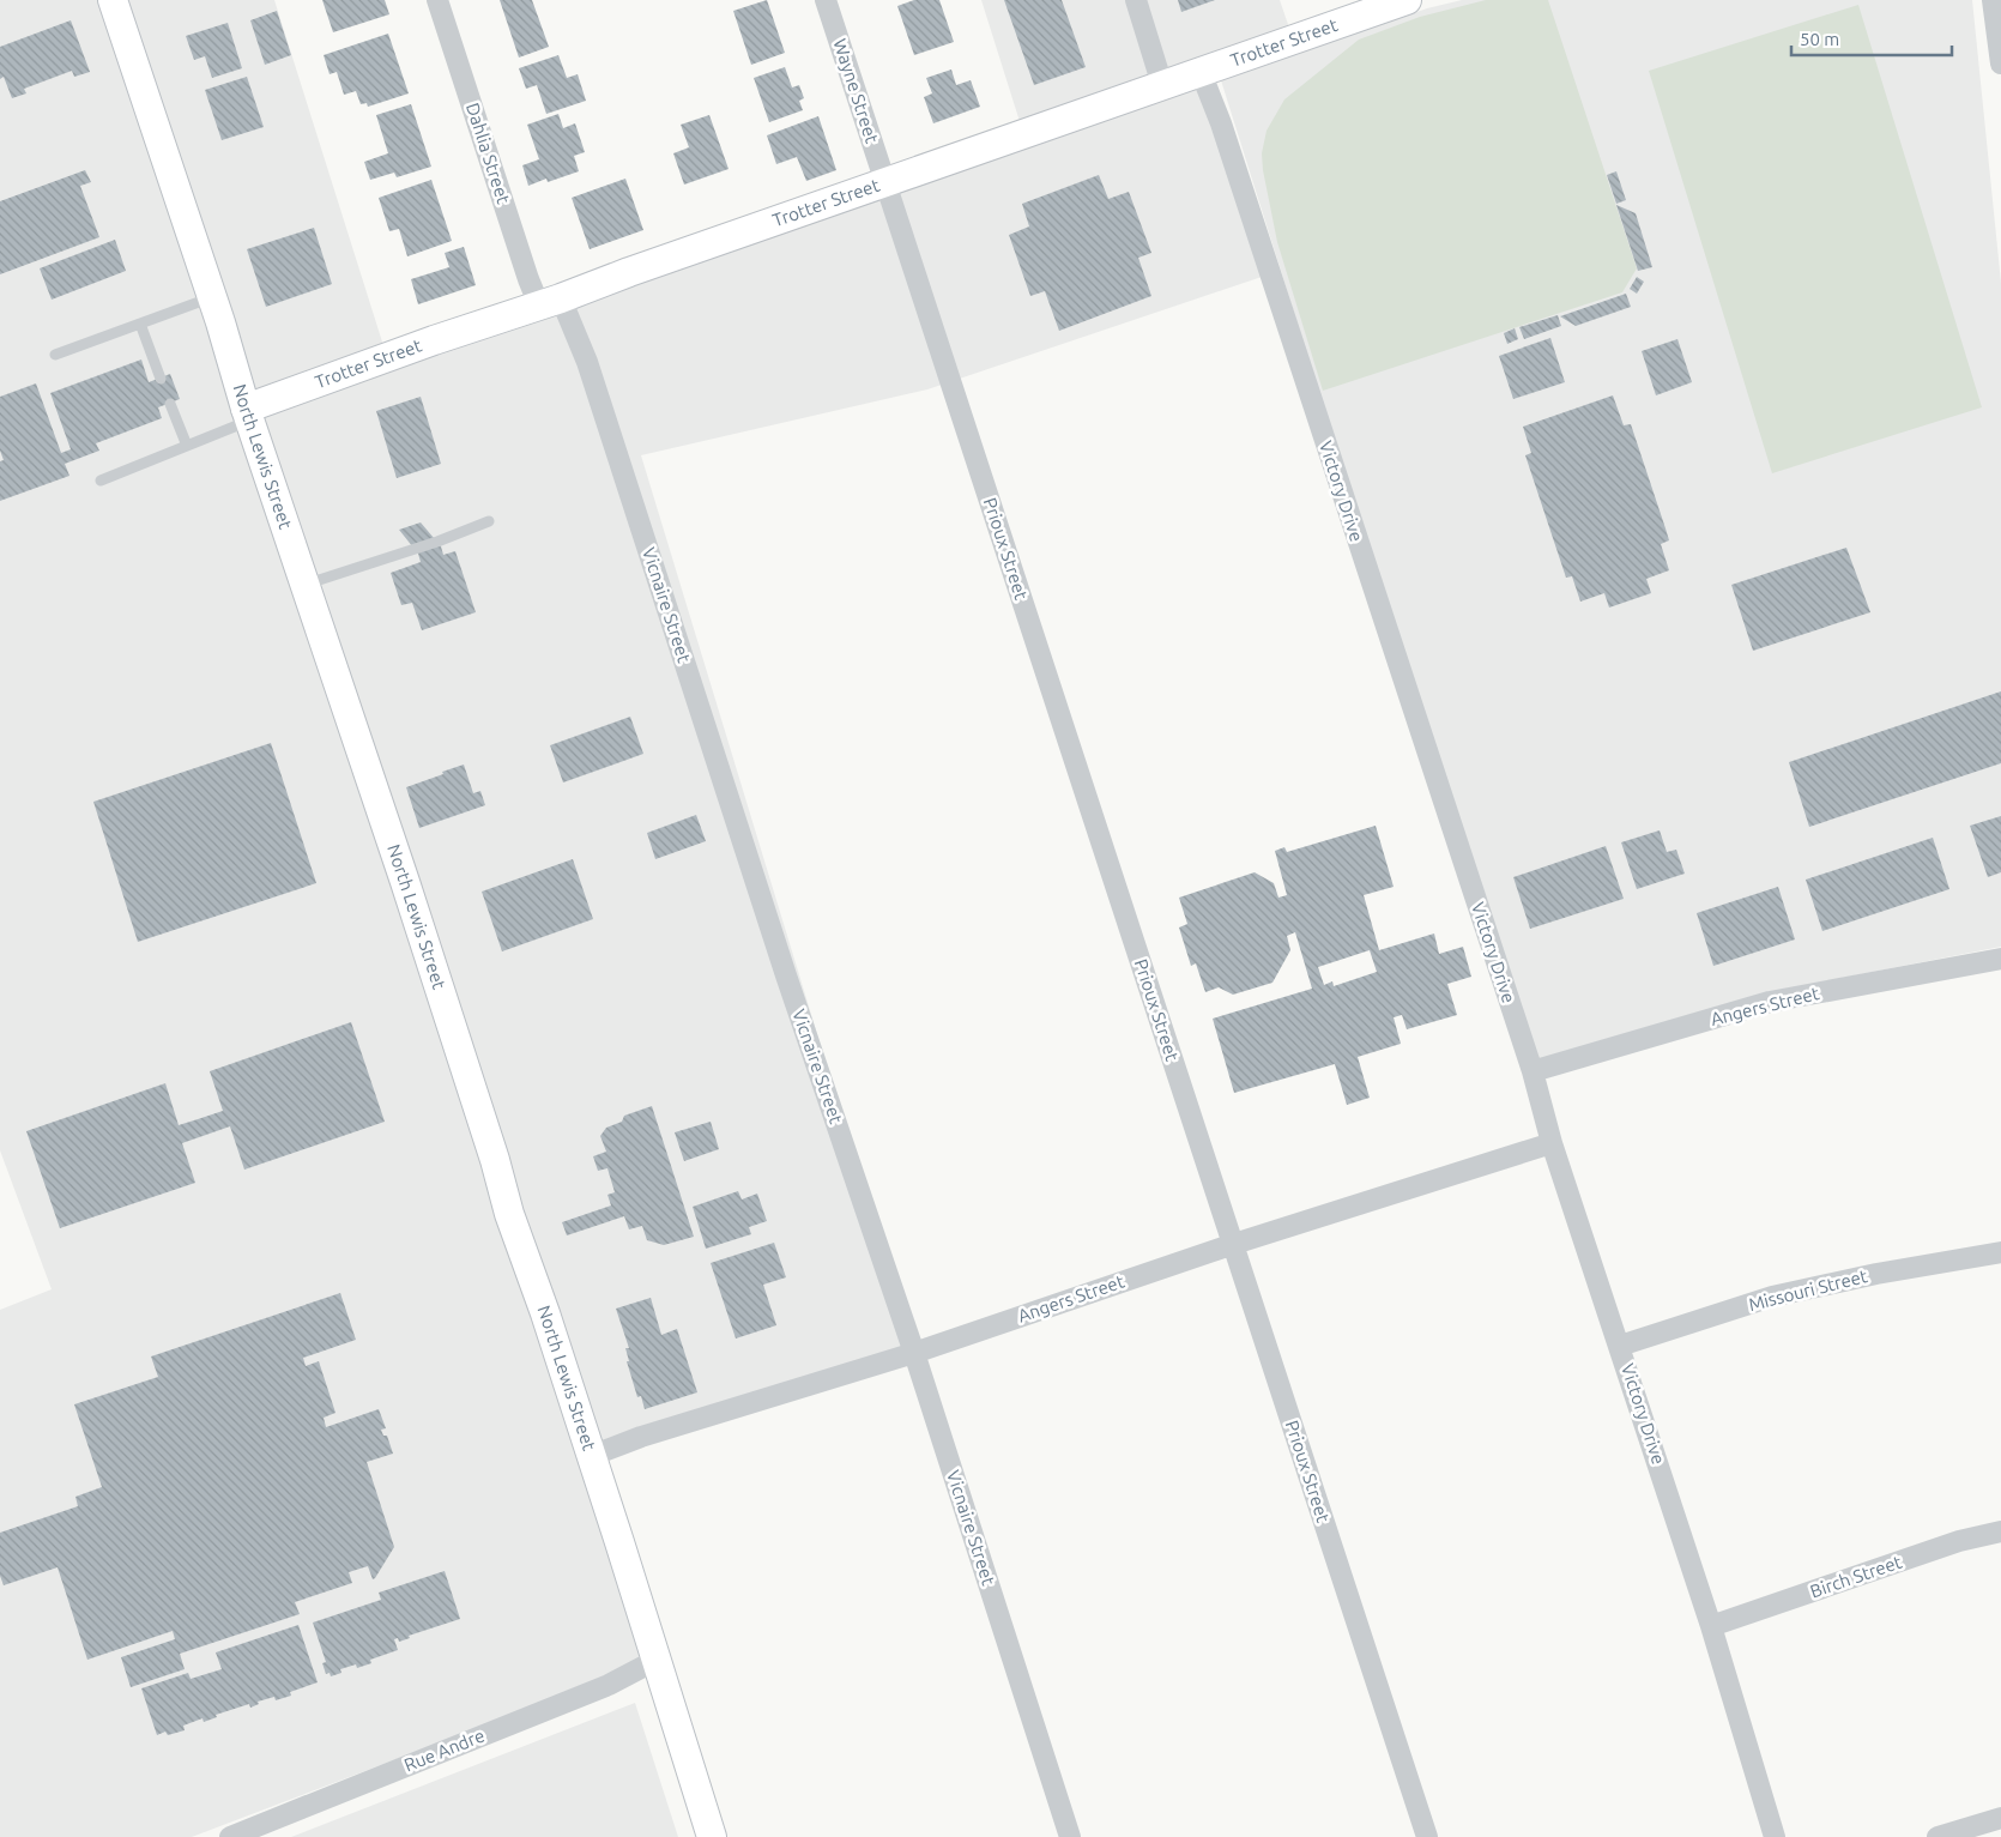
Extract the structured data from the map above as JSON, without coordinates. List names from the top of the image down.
{
  "streets": {
    "main road": ["Trotter Street", "North Lewis Street"],
    "street": [
      "Wayne Street",
      "Dahlia Street",
      "Victory Drive",
      "Prioux Street",
      "Vicnaire Street",
      "Angers Street",
      "Missouri Street",
      "Birch Street",
      "Rue Andre"
    ]
  },
  "crossings": [
    ["Trotter Street", "Wayne Street"],
    ["Trotter Street", "Dahlia Street"],
    ["Trotter Street", "North Lewis Street"],
    ["Trotter Street", "Victory Drive"],
    ["Trotter Street", "Prioux Street"],
    ["Trotter Street", "Vicnaire Street"],
    ["Wayne Street", "Prioux Street"],
    ["Dahlia Street", "Vicnaire Street"],
    ["North Lewis Street", "Angers Street"],
    ["North Lewis Street", "Rue Andre"],
    ["Victory Drive", "Angers Street"],
    ["Victory Drive", "Missouri Street"],
    ["Victory Drive", "Birch Street"],
    ["Prioux Street", "Angers Street"],
    ["Vicnaire Street", "Angers Street"]
  ],
  "scale_bar": "50 m"
}
